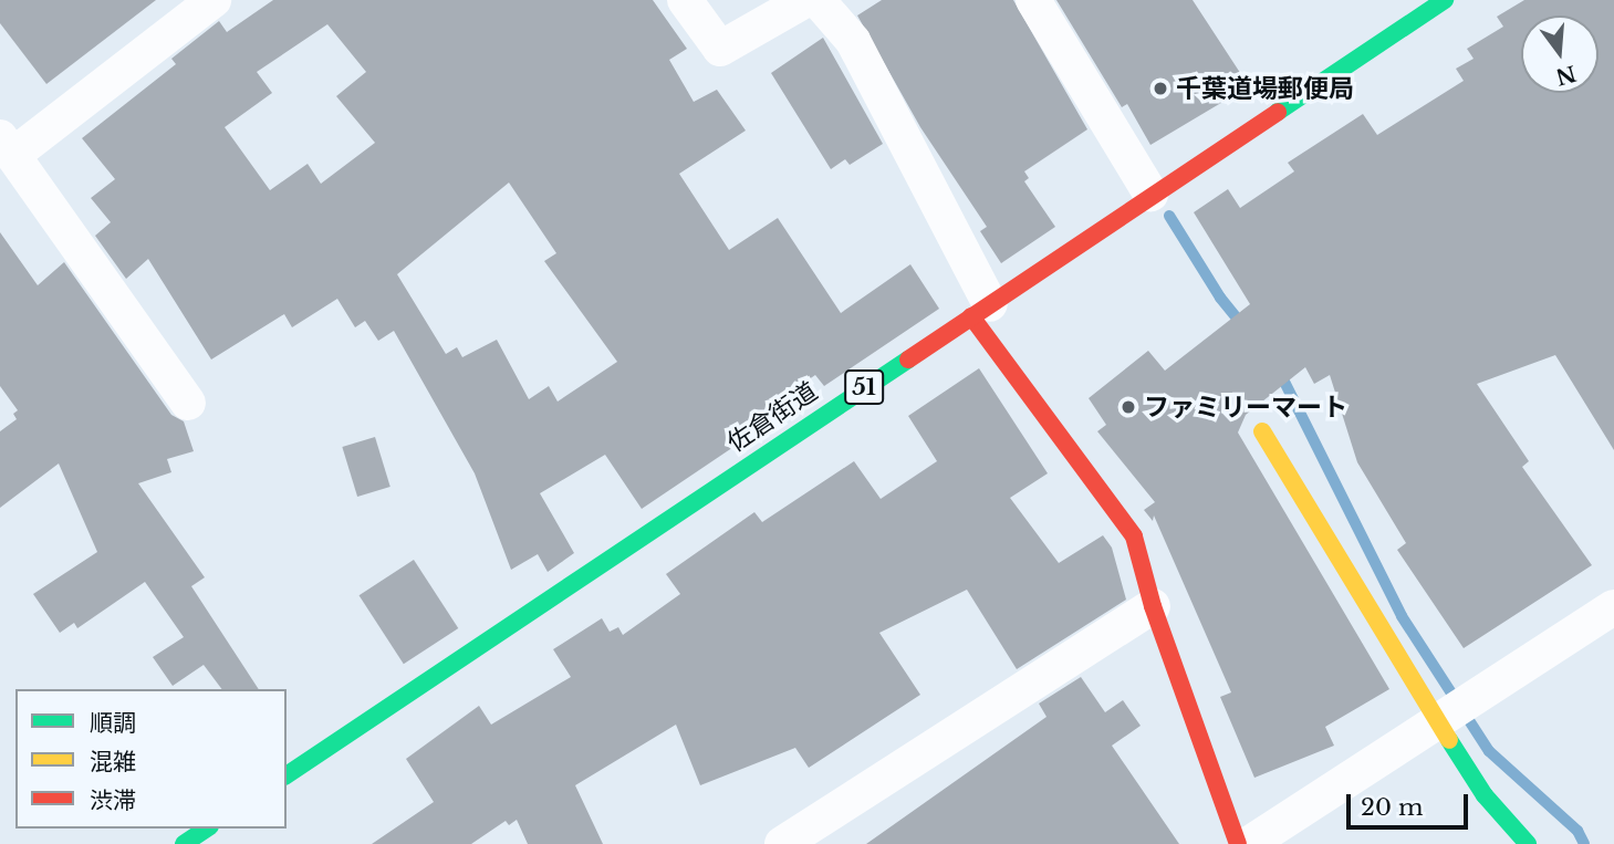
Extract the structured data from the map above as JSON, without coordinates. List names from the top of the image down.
{
  "streets": {
    "main road": ["51", "佐倉街道"]
  },
  "places": ["千葉道場郵便局", "ファミリーマート"],
  "legend": ["順調", "混雑", "渋滞"],
  "scale_bar": "20 m",
  "north": "bottom"
}
